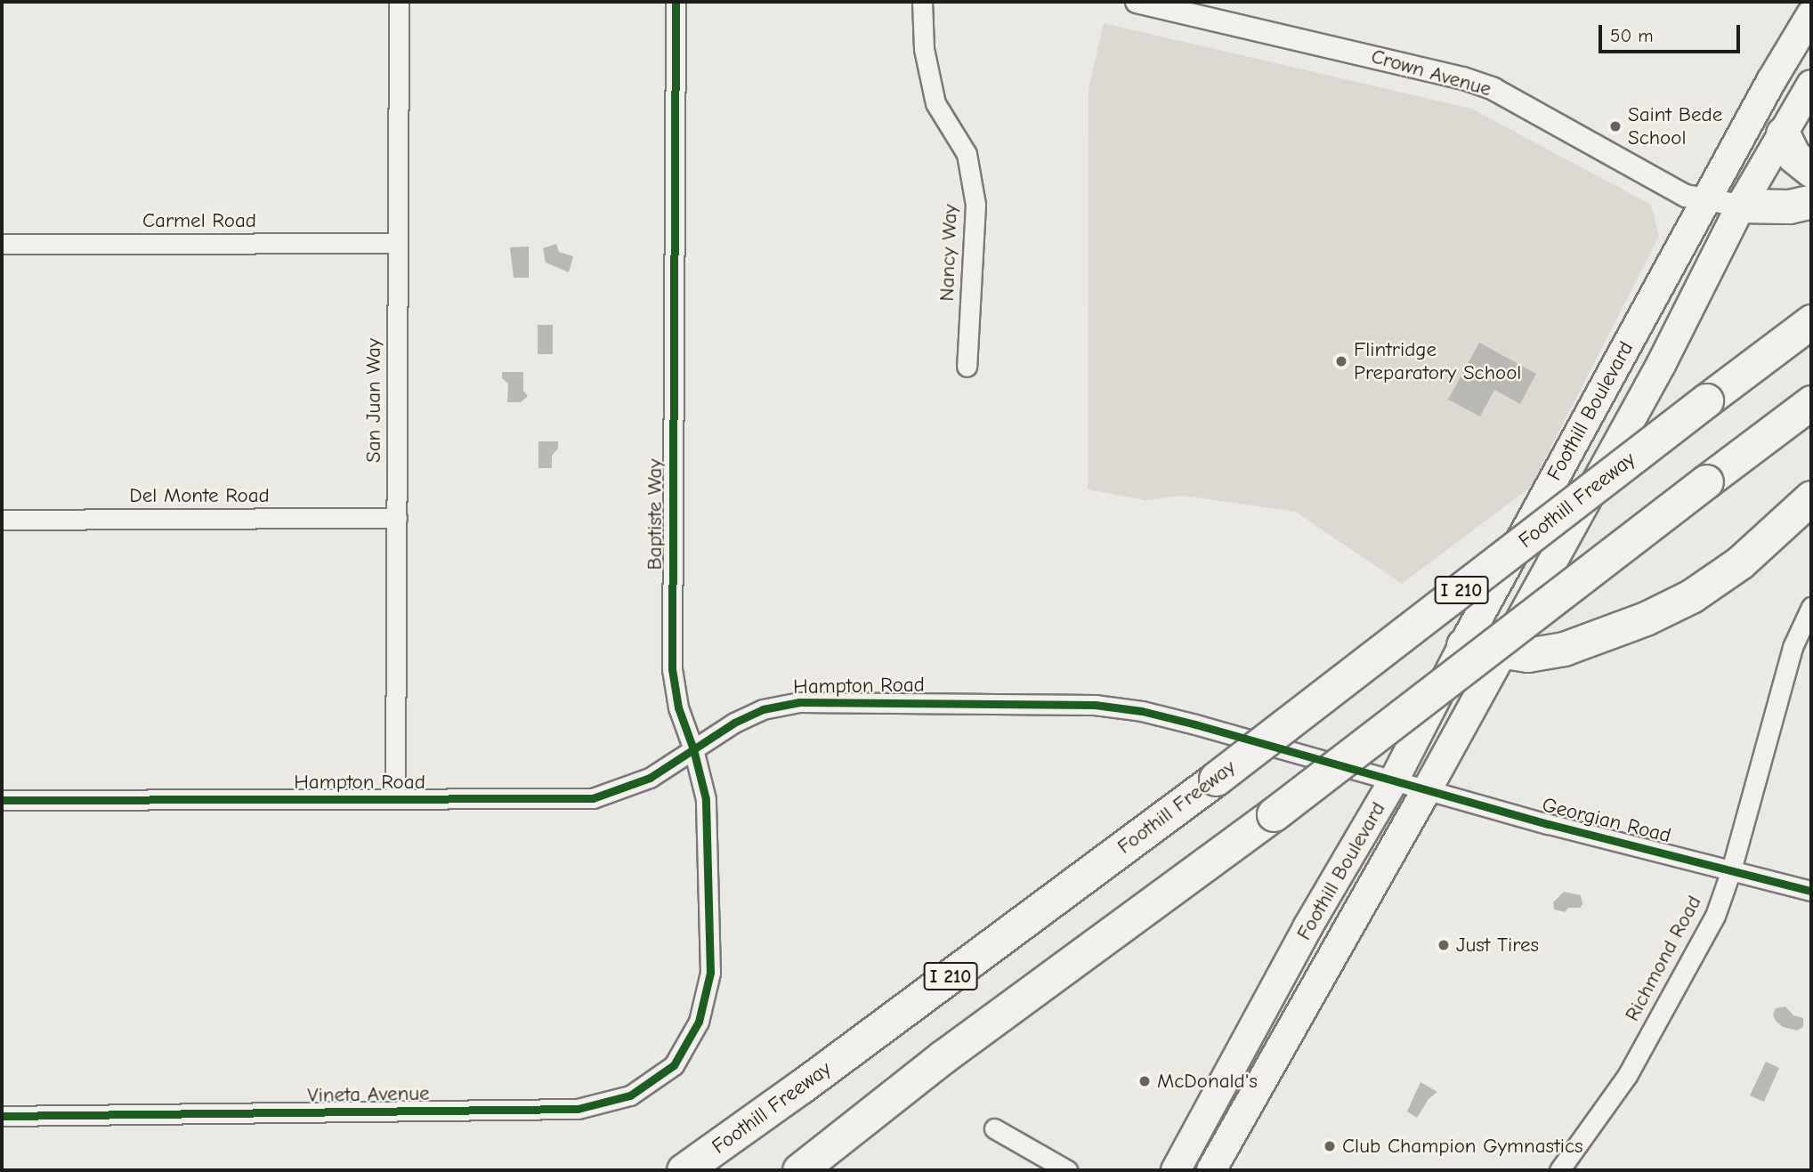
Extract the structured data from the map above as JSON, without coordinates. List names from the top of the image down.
{
  "streets": {
    "highway": ["Foothill Freeway", "I 210"],
    "main road": ["Foothill Boulevard"],
    "street": [
      "Crown Avenue",
      "Carmel Road",
      "Nancy Way",
      "San Juan Way",
      "Del Monte Road",
      "Baptiste Way",
      "Hampton Road",
      "Georgian Road",
      "Richmond Road",
      "Vineta Avenue"
    ]
  },
  "crossings": [
    ["Crown Avenue", "Foothill Boulevard"],
    ["Carmel Road", "San Juan Way"],
    ["San Juan Way", "Del Monte Road"],
    ["San Juan Way", "Hampton Road"],
    ["Foothill Boulevard", "Hampton Road"],
    ["Foothill Boulevard", "Georgian Road"],
    ["Baptiste Way", "Hampton Road"],
    ["Baptiste Way", "Vineta Avenue"],
    ["Hampton Road", "Georgian Road"],
    ["Georgian Road", "Richmond Road"]
  ],
  "places": [
    "Saint Bede School",
    "Flintridge Preparatory School",
    "Just Tires",
    "McDonald's",
    "Club Champion Gymnastics"
  ],
  "scale_bar": "50 m"
}
